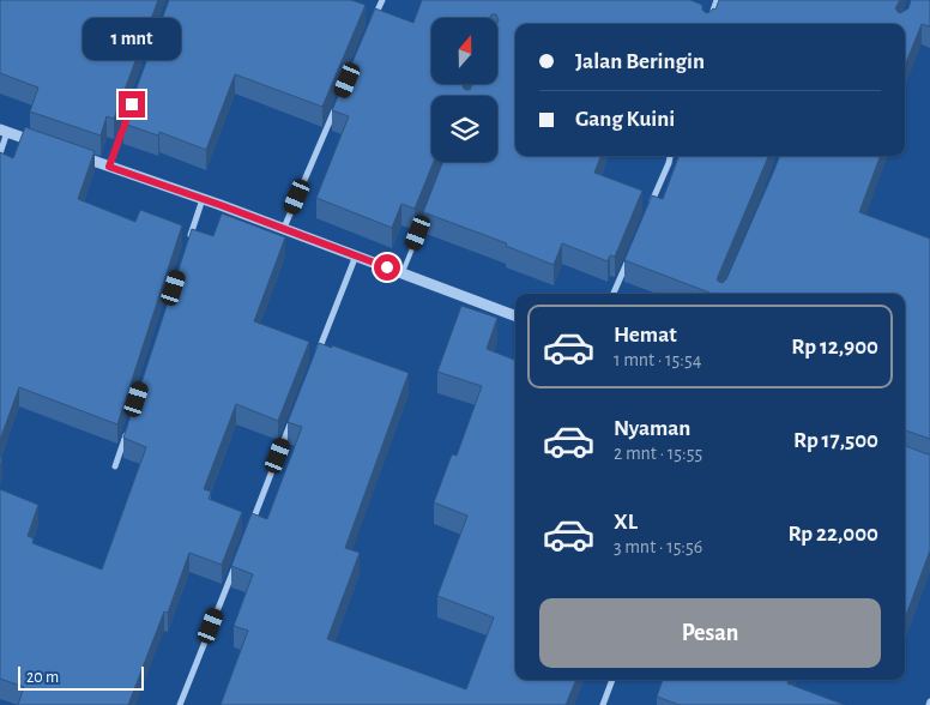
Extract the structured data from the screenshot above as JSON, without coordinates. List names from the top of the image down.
{
  "scale_bar": "20 m",
  "north": "top",
  "page": {
    "bubble": "1 mnt",
    "banner": ["Jalan Beringin", "Gang Kuini"],
    "list": [
      {
        "name": "Hemat",
        "note": "1 mnt · 15:54",
        "value": "Rp 12,900"
      },
      {
        "name": "Nyaman",
        "note": "2 mnt · 15:55",
        "value": "Rp 17,500"
      },
      {
        "name": "XL",
        "note": "3 mnt · 15:56",
        "value": "Rp 22,000"
      }
    ],
    "buttons": "Pesan",
    "scale": "20 m"
  }
}
